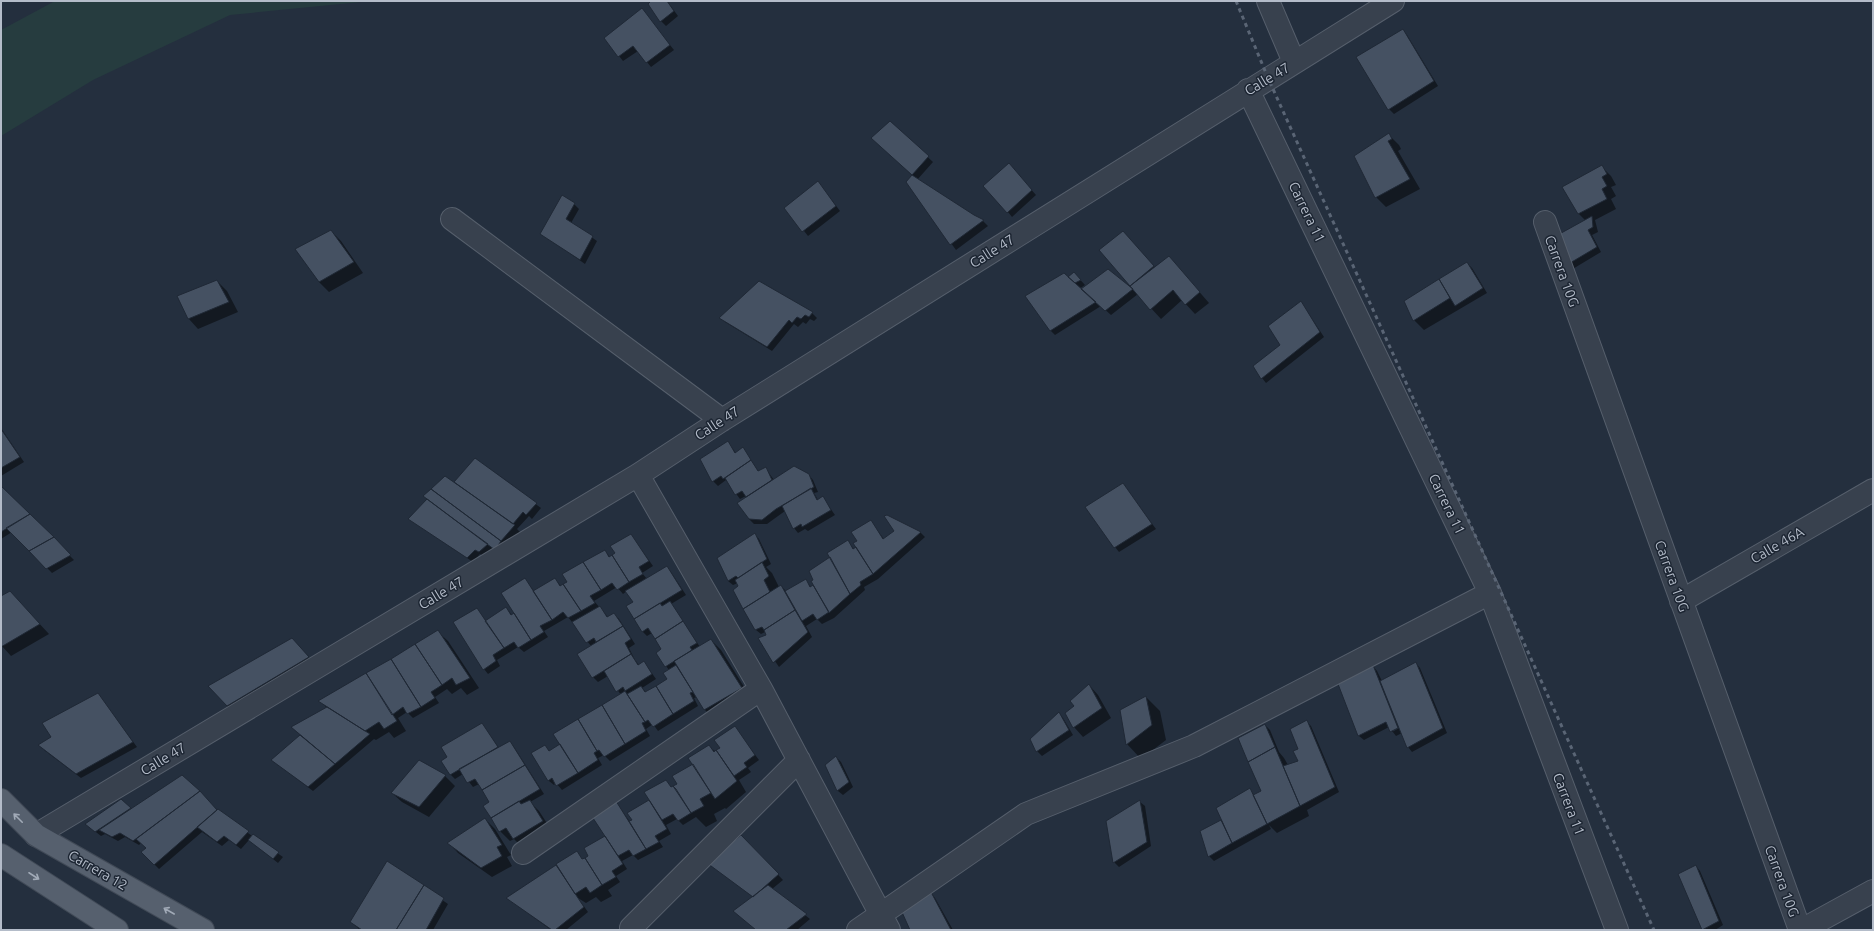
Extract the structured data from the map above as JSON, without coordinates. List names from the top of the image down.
{
  "streets": {
    "main road": ["Carrera 12"],
    "street": [
      "Calle 47",
      "Carrera 11",
      "Carrera 10G",
      "Calle 46A"
    ]
  },
  "crossings": [
    ["Calle 47", "Carrera 11"],
    ["Calle 47", "Carrera 12"],
    ["Carrera 10G", "Calle 46A"]
  ]
}
